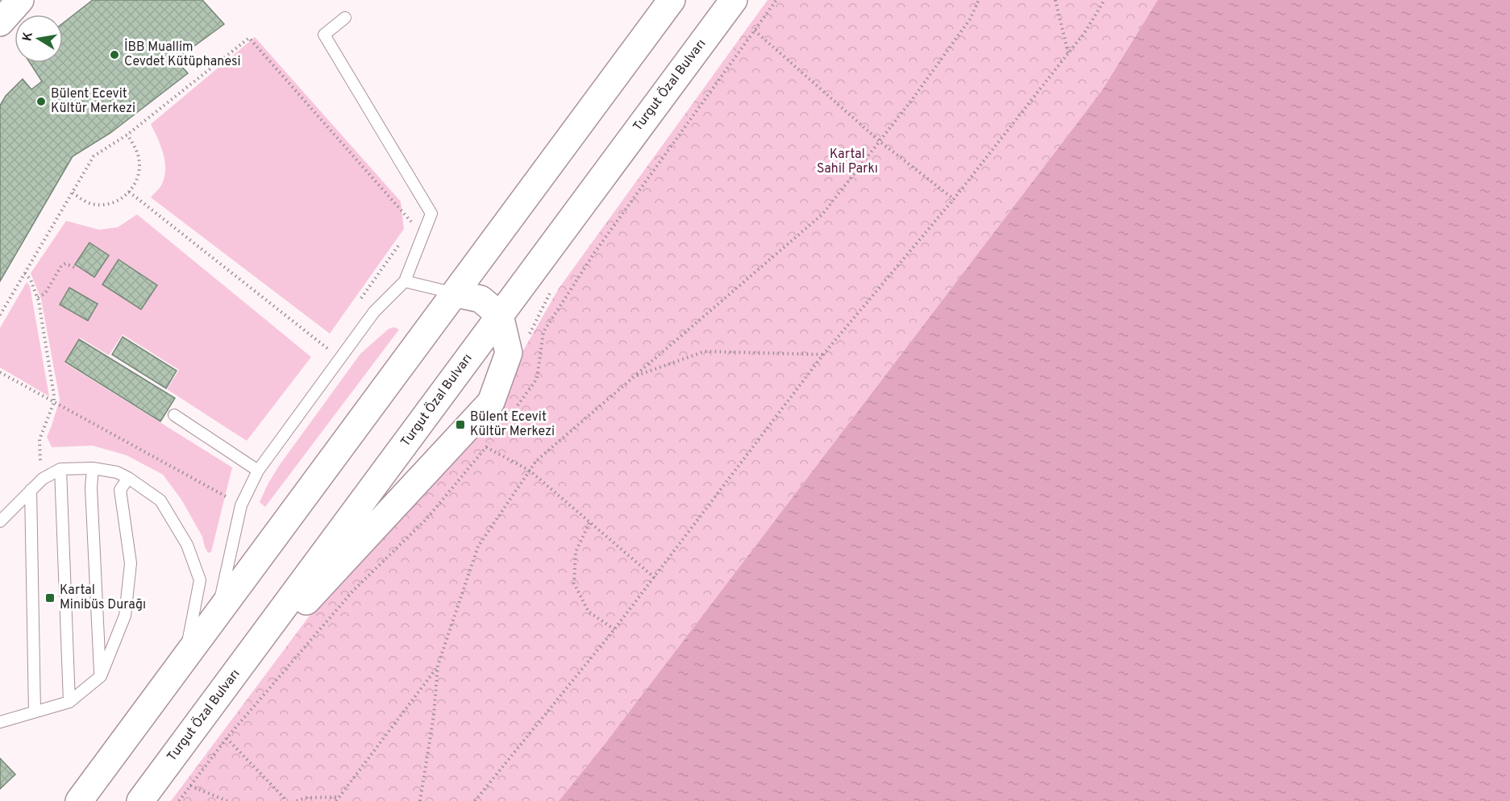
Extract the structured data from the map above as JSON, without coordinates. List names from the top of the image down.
{
  "streets": {
    "main road": ["Turgut Özal Bulvarı"]
  },
  "parks": ["Kartal Sahil Parkı"],
  "places": {
    "other": ["İBB Muallim Cevdet Kütüphanesi", "Bülent Ecevit Kültür Merkezi"],
    "transit": ["Bülent Ecevi̇t Kültür Merkezi̇", "Kartal Minibüs Durağı"]
  },
  "north": "left"
}
